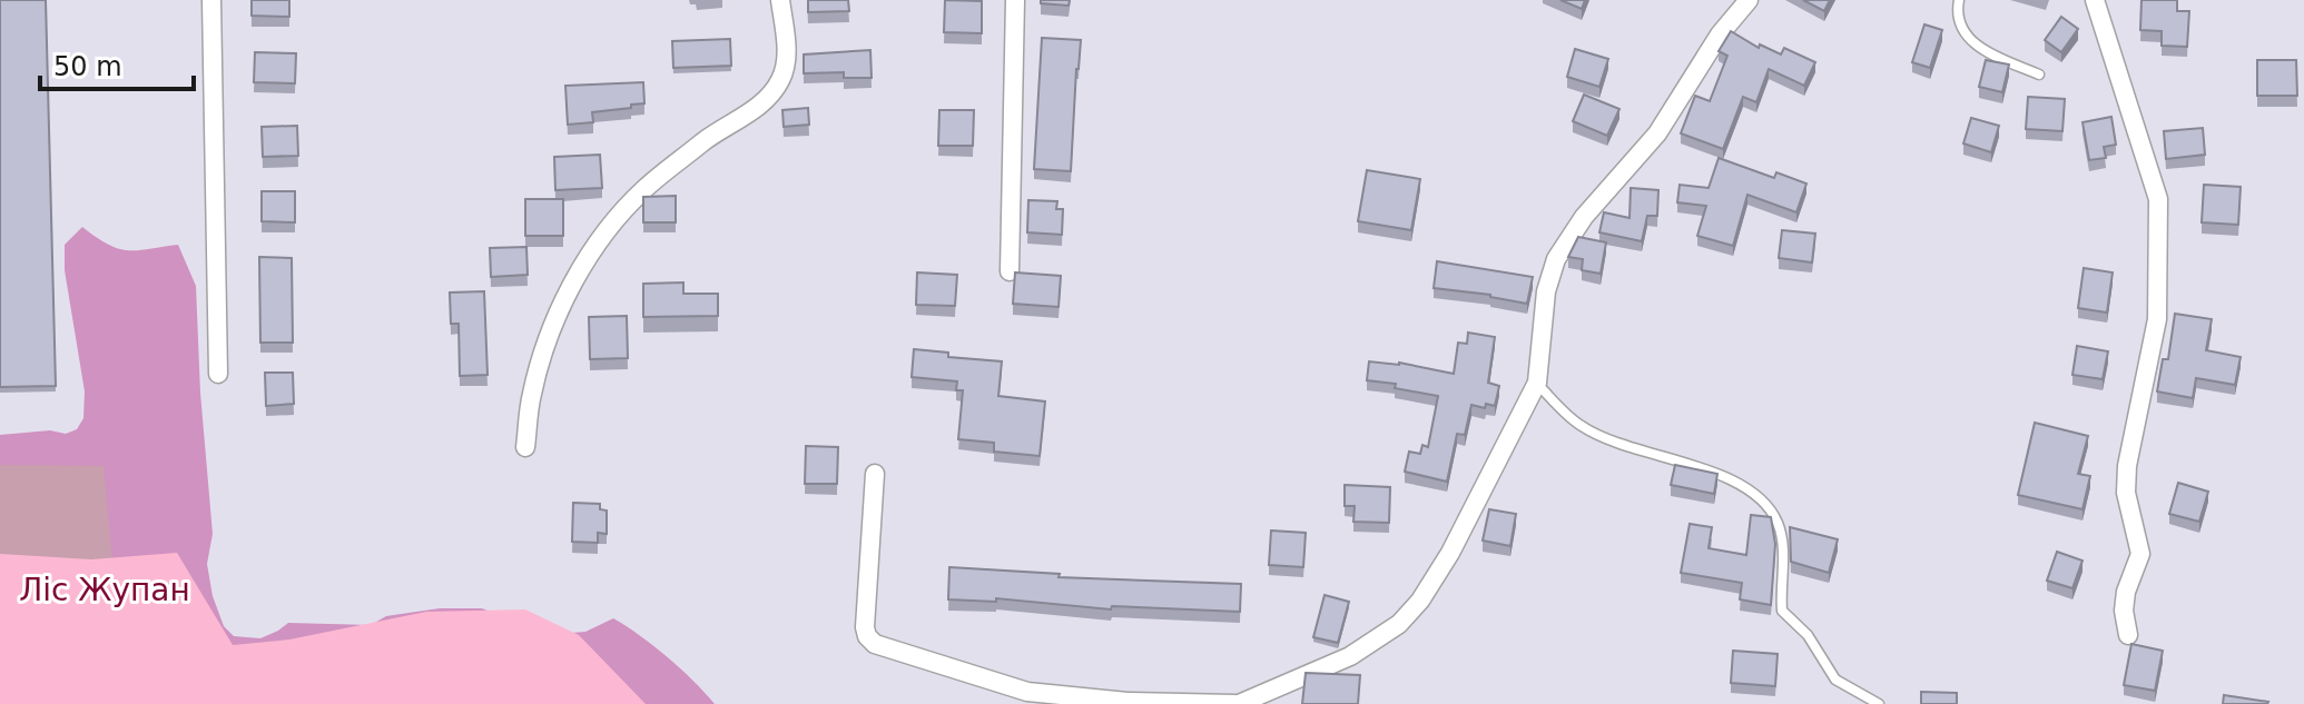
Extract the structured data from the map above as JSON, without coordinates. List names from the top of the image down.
{
  "parks": ["Ліс Жупан"],
  "scale_bar": "50 m"
}
